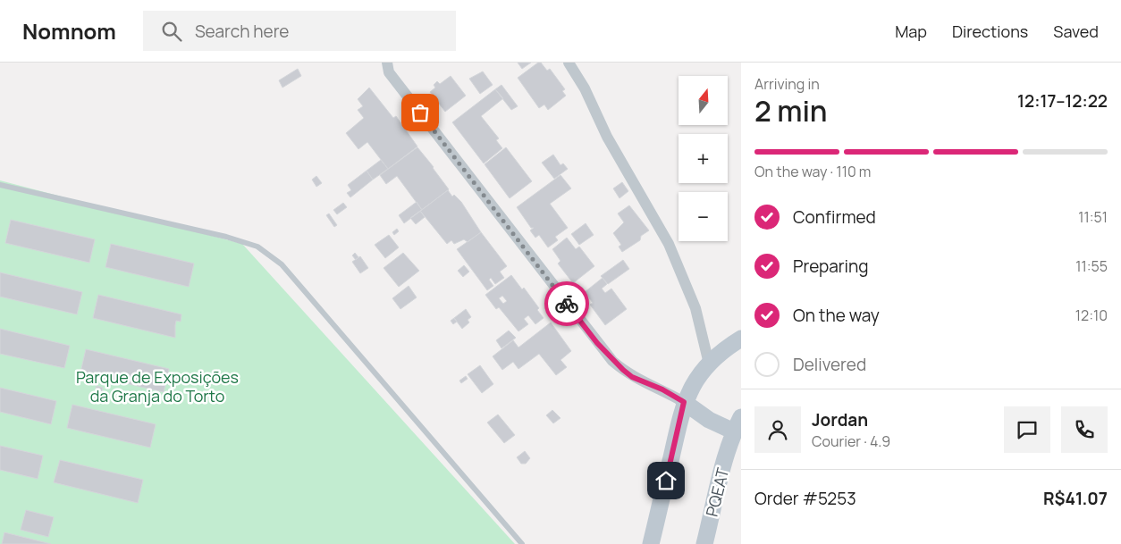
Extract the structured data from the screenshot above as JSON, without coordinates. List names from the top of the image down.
{
  "streets": {
    "street": ["PQEAT"]
  },
  "parks": ["Parque de Exposições da Granja do Torto"],
  "north": "top",
  "page": {
    "header": "Nomnom",
    "search": "Search here",
    "nav": ["Map", "Directions", "Saved"],
    "heading": ["2 min", "Arriving in", "12:17–12:22"],
    "panel": [
      "Jordan",
      "Courier · 4.9",
      "Order #5253",
      "R$41.07"
    ],
    "map_buttons": ["+", "−"],
    "bar": "On the way · 110 m",
    "list": [
      ["Confirmed", "11:51"],
      ["Preparing", "11:55"],
      ["On the way", "12:10"],
      "Delivered"
    ]
  }
}
